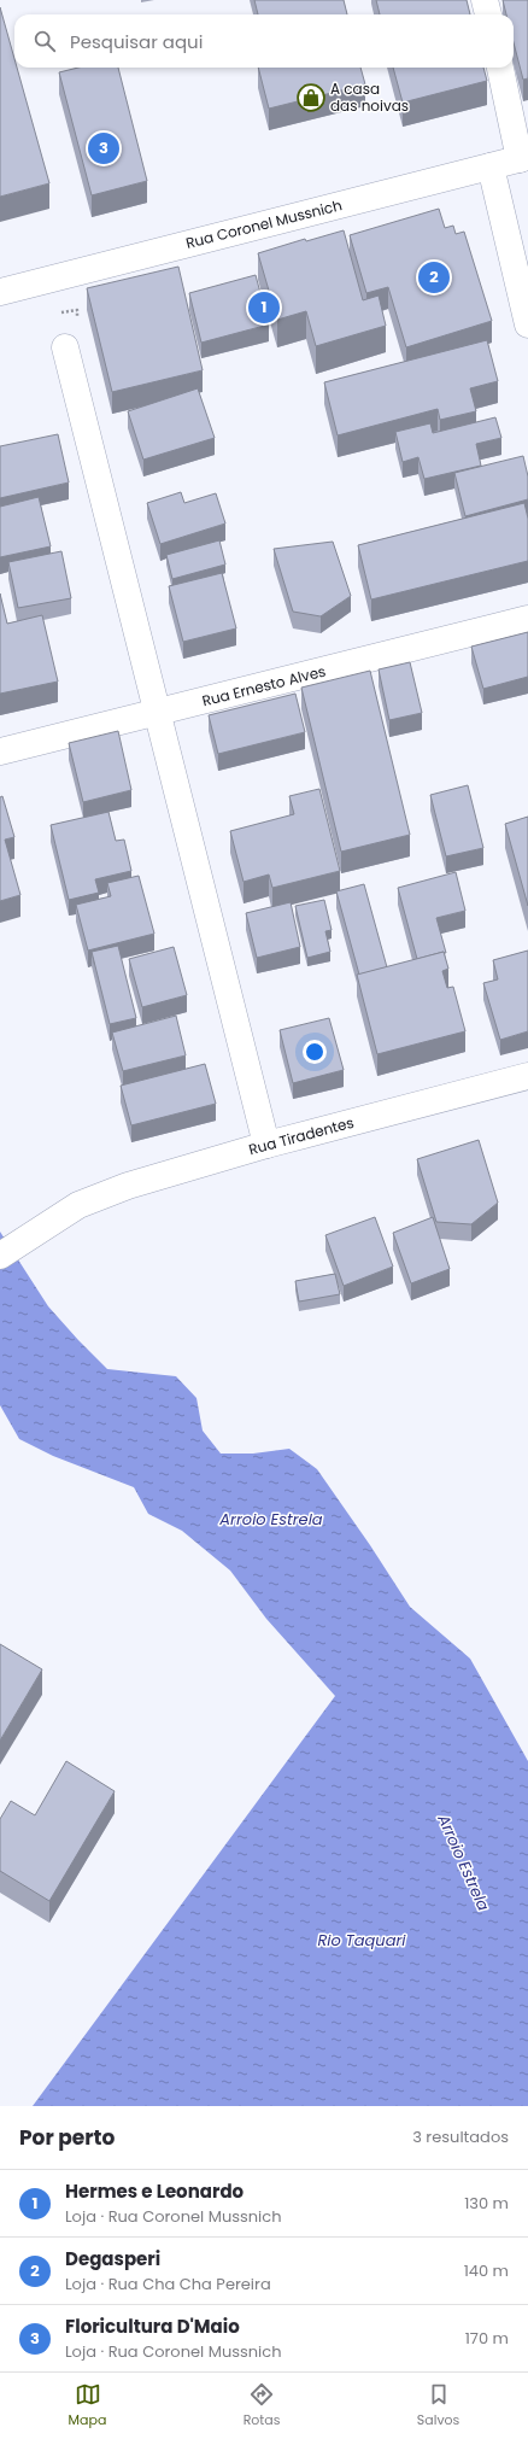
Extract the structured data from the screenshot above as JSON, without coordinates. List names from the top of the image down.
{
  "streets": {
    "street": ["Rua Coronel Mussnich", "Rua Ernesto Alves", "Rua Tiradentes"]
  },
  "water": ["Arroio Estrela", "Rio Taquari"],
  "places": {
    "shop": ["A casa das noivas"]
  },
  "page": {
    "search": "Pesquisar aqui",
    "pins": ["3", "2", "1"],
    "heading": ["Por perto", "3 resultados"],
    "list": [
      {
        "mark": "1",
        "name": "Hermes e Leonardo",
        "note": "Loja · Rua Coronel Mussnich",
        "value": "130 m"
      },
      {
        "mark": "2",
        "name": "Degasperi",
        "note": "Loja · Rua Cha Cha Pereira",
        "value": "140 m"
      },
      {
        "mark": "3",
        "name": "Floricultura D'Maio",
        "note": "Loja · Rua Coronel Mussnich",
        "value": "170 m"
      }
    ],
    "nav": ["Mapa", "Rotas", "Salvos"]
  }
}
